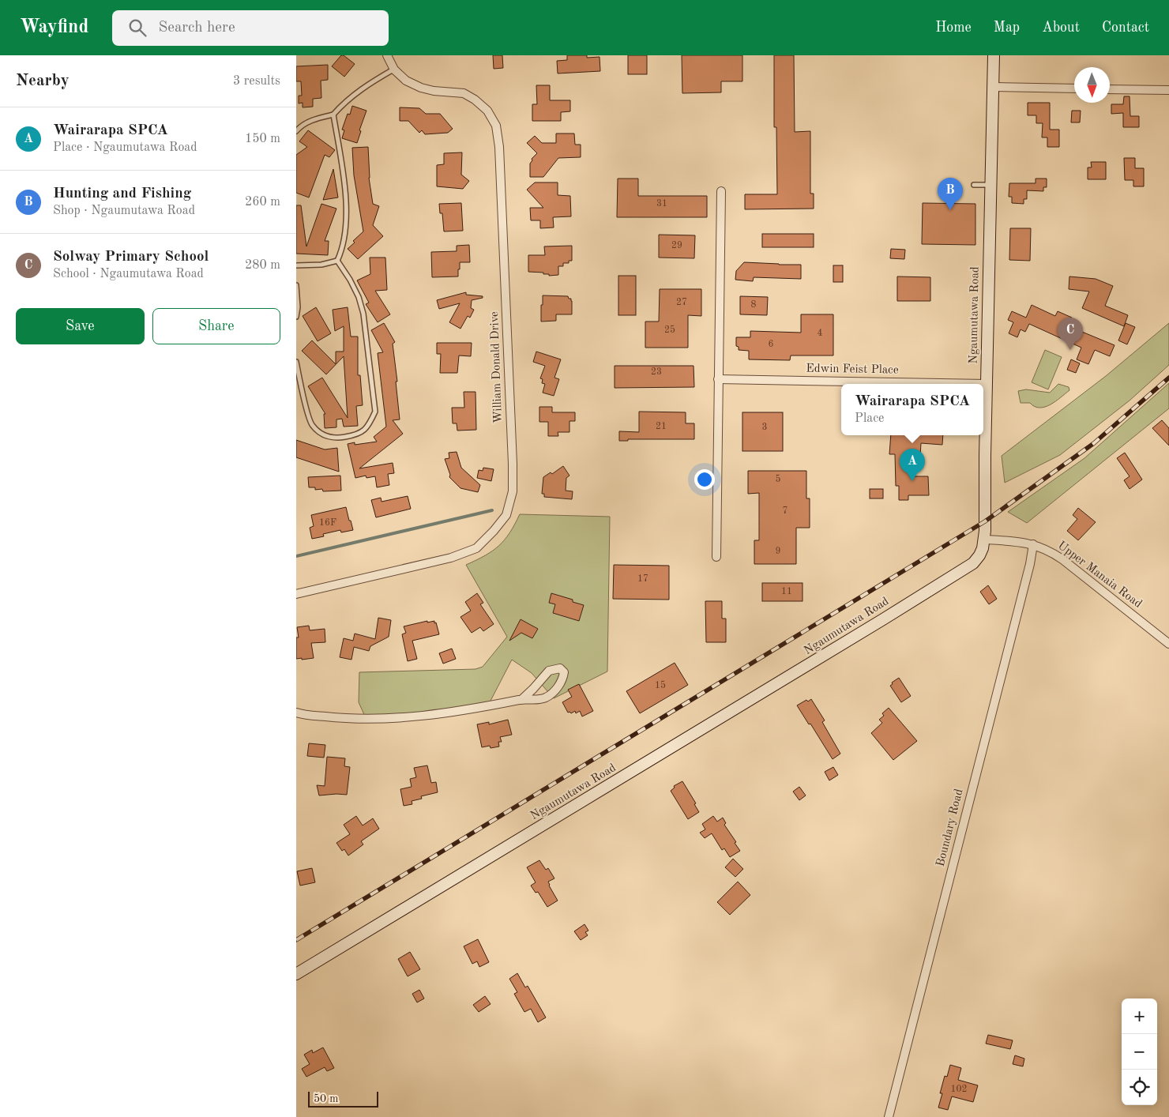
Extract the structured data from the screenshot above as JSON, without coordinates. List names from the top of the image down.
{
  "streets": {
    "main road": ["Ngaumutawa Road"],
    "street": [
      "William Donald Drive",
      "Edwin Feist Place",
      "Upper Manaia Road",
      "Boundary Road"
    ]
  },
  "crossings": [
    ["Ngaumutawa Road", "Edwin Feist Place"],
    ["Ngaumutawa Road", "Upper Manaia Road"],
    ["Upper Manaia Road", "Boundary Road"]
  ],
  "house_numbers": [
    "31",
    "29",
    "27",
    "8",
    "25",
    "4",
    "6",
    "23",
    "21",
    "3",
    "5",
    "7",
    "16F",
    "9",
    "17",
    "11",
    "15",
    "102"
  ],
  "scale_bar": "50 m",
  "north": "bottom",
  "page": {
    "header": "Wayfind",
    "search": "Search here",
    "nav": [
      "Home",
      "Map",
      "About",
      "Contact"
    ],
    "heading": ["Nearby", "3 results"],
    "list": [
      {
        "mark": "A",
        "name": "Wairarapa SPCA",
        "note": "Place · Ngaumutawa Road",
        "value": "150 m"
      },
      {
        "mark": "B",
        "name": "Hunting and Fishing",
        "note": "Shop · Ngaumutawa Road",
        "value": "260 m"
      },
      {
        "mark": "C",
        "name": "Solway Primary School",
        "note": "School · Ngaumutawa Road",
        "value": "280 m"
      }
    ],
    "pins": ["B", "C", "A"],
    "buttons": ["Save", "Share"],
    "popup": ["Wairarapa SPCA", "Place"],
    "map_buttons": ["+", "−"],
    "scale": "50 m"
  }
}
